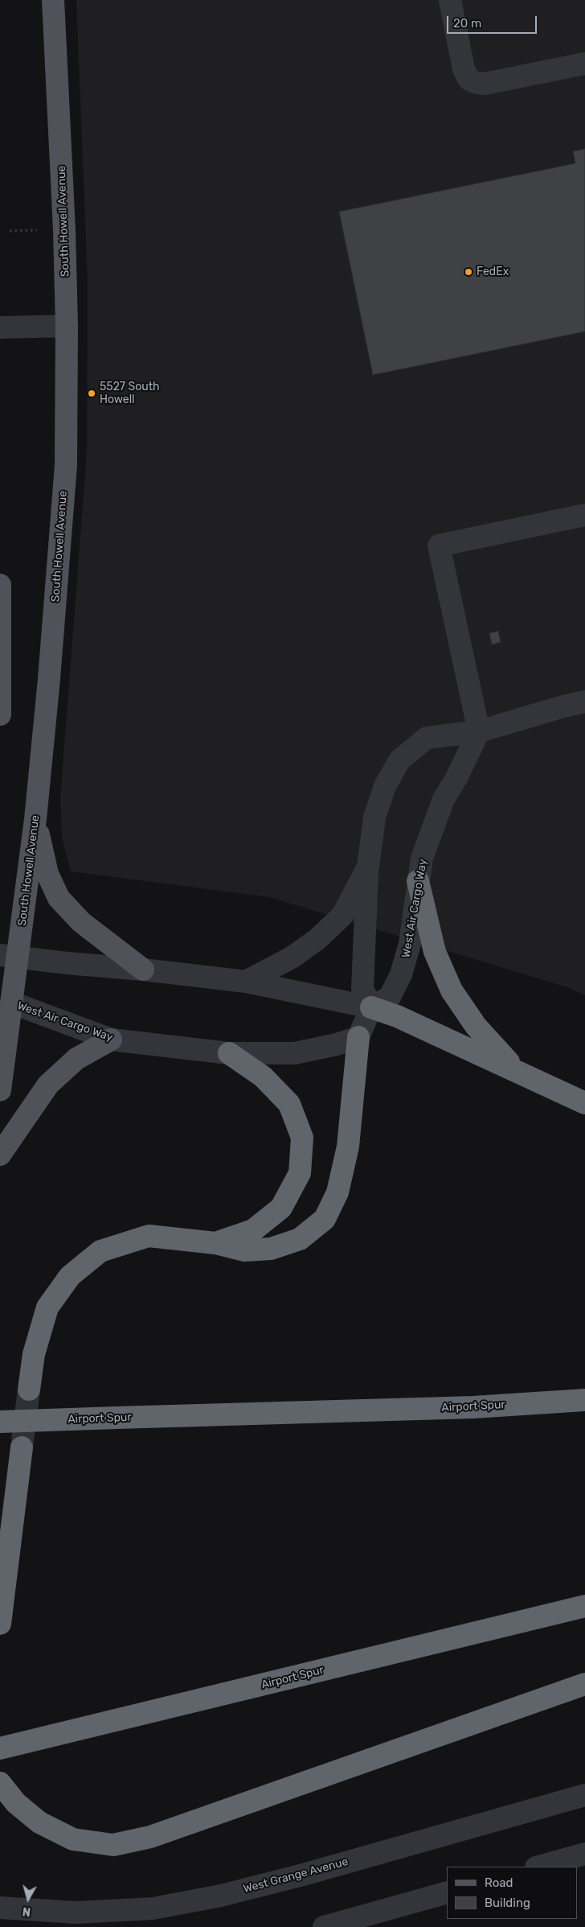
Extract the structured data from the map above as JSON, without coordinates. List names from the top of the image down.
{
  "streets": {
    "highway": ["Airport Spur"],
    "main road": ["South Howell Avenue"],
    "street": ["West Air Cargo Way", "West Grange Avenue"]
  },
  "crossings": [
    ["South Howell Avenue", "West Air Cargo Way"]
  ],
  "places": ["FedEx", "5527 South Howell"],
  "legend": ["Road", "Building"],
  "scale_bar": "20 m",
  "north": "bottom"
}
